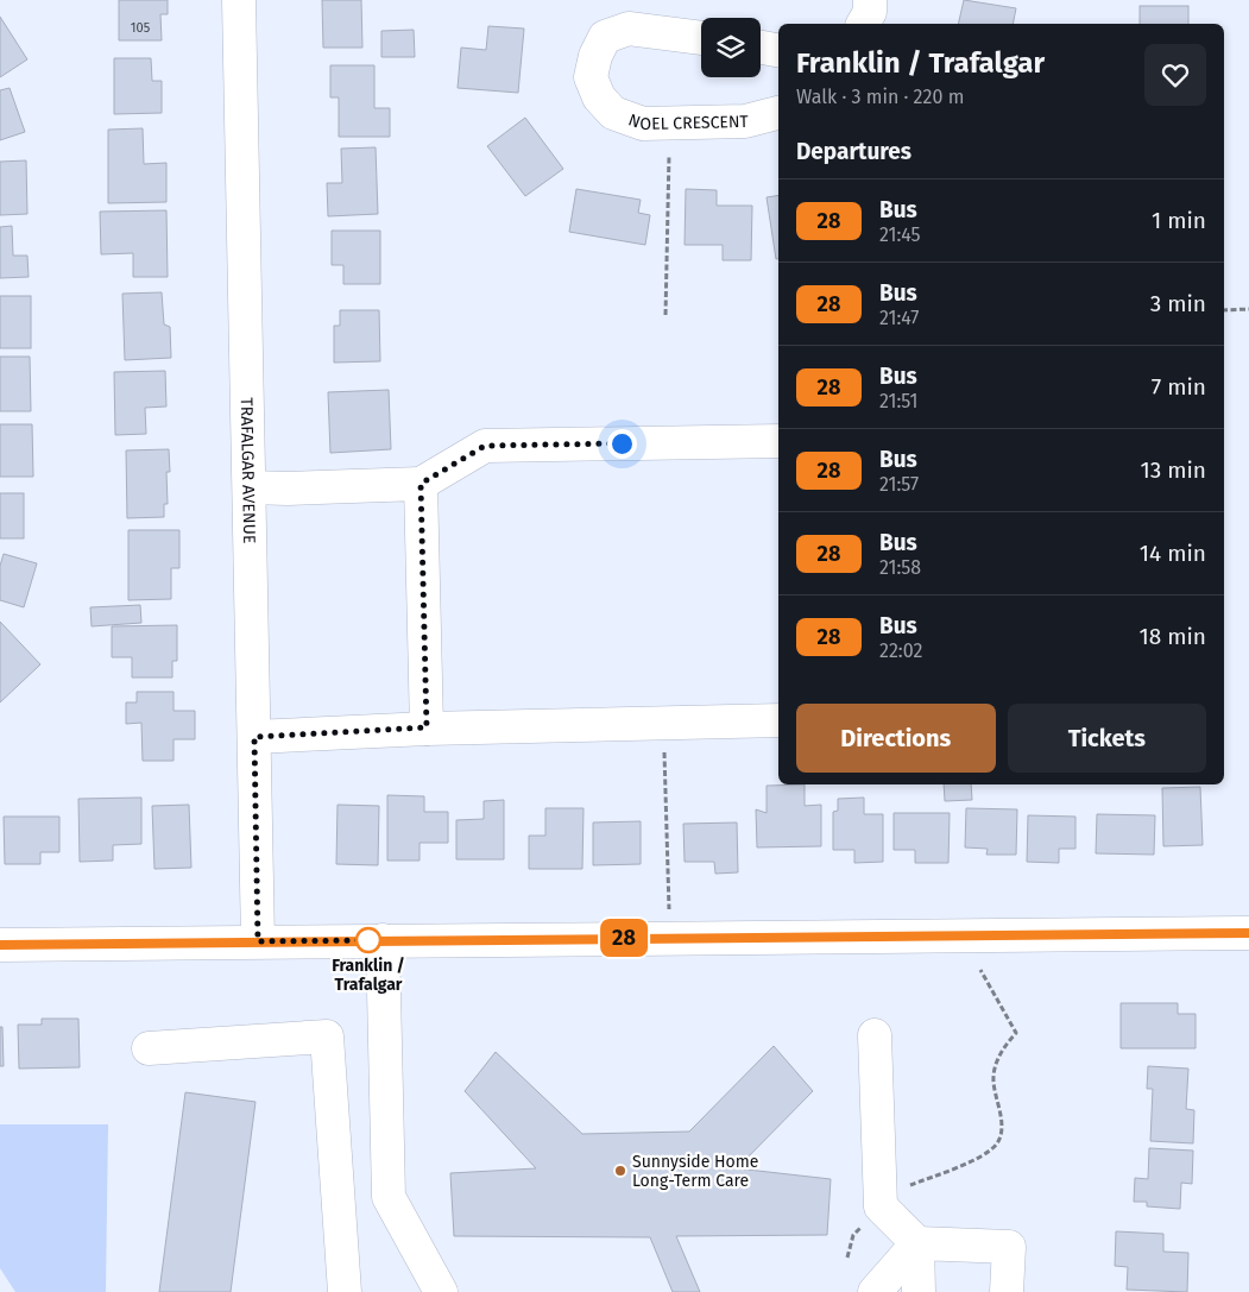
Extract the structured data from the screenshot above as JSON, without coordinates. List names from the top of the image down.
{
  "streets": {
    "street": ["NOEL CRESCENT", "TRAFALGAR AVENUE"]
  },
  "places": ["Franklin / Trafalgar", "Sunnyside Home Long-Term Care"],
  "lines": ["bus line 28"],
  "house_numbers": ["105"],
  "page": {
    "on_map": "28",
    "heading": [
      ["Franklin / Trafalgar", "Walk · 3 min · 220 m"],
      "Departures"
    ],
    "list": [
      {
        "mark": "28",
        "name": "Bus",
        "note": "21:45",
        "value": "1 min"
      },
      {
        "mark": "28",
        "name": "Bus",
        "note": "21:47",
        "value": "3 min"
      },
      {
        "mark": "28",
        "name": "Bus",
        "note": "21:51",
        "value": "7 min"
      },
      {
        "mark": "28",
        "name": "Bus",
        "note": "21:57",
        "value": "13 min"
      },
      {
        "mark": "28",
        "name": "Bus",
        "note": "21:58",
        "value": "14 min"
      },
      {
        "mark": "28",
        "name": "Bus",
        "note": "22:02",
        "value": "18 min"
      }
    ],
    "buttons": ["Directions", "Tickets"]
  }
}
